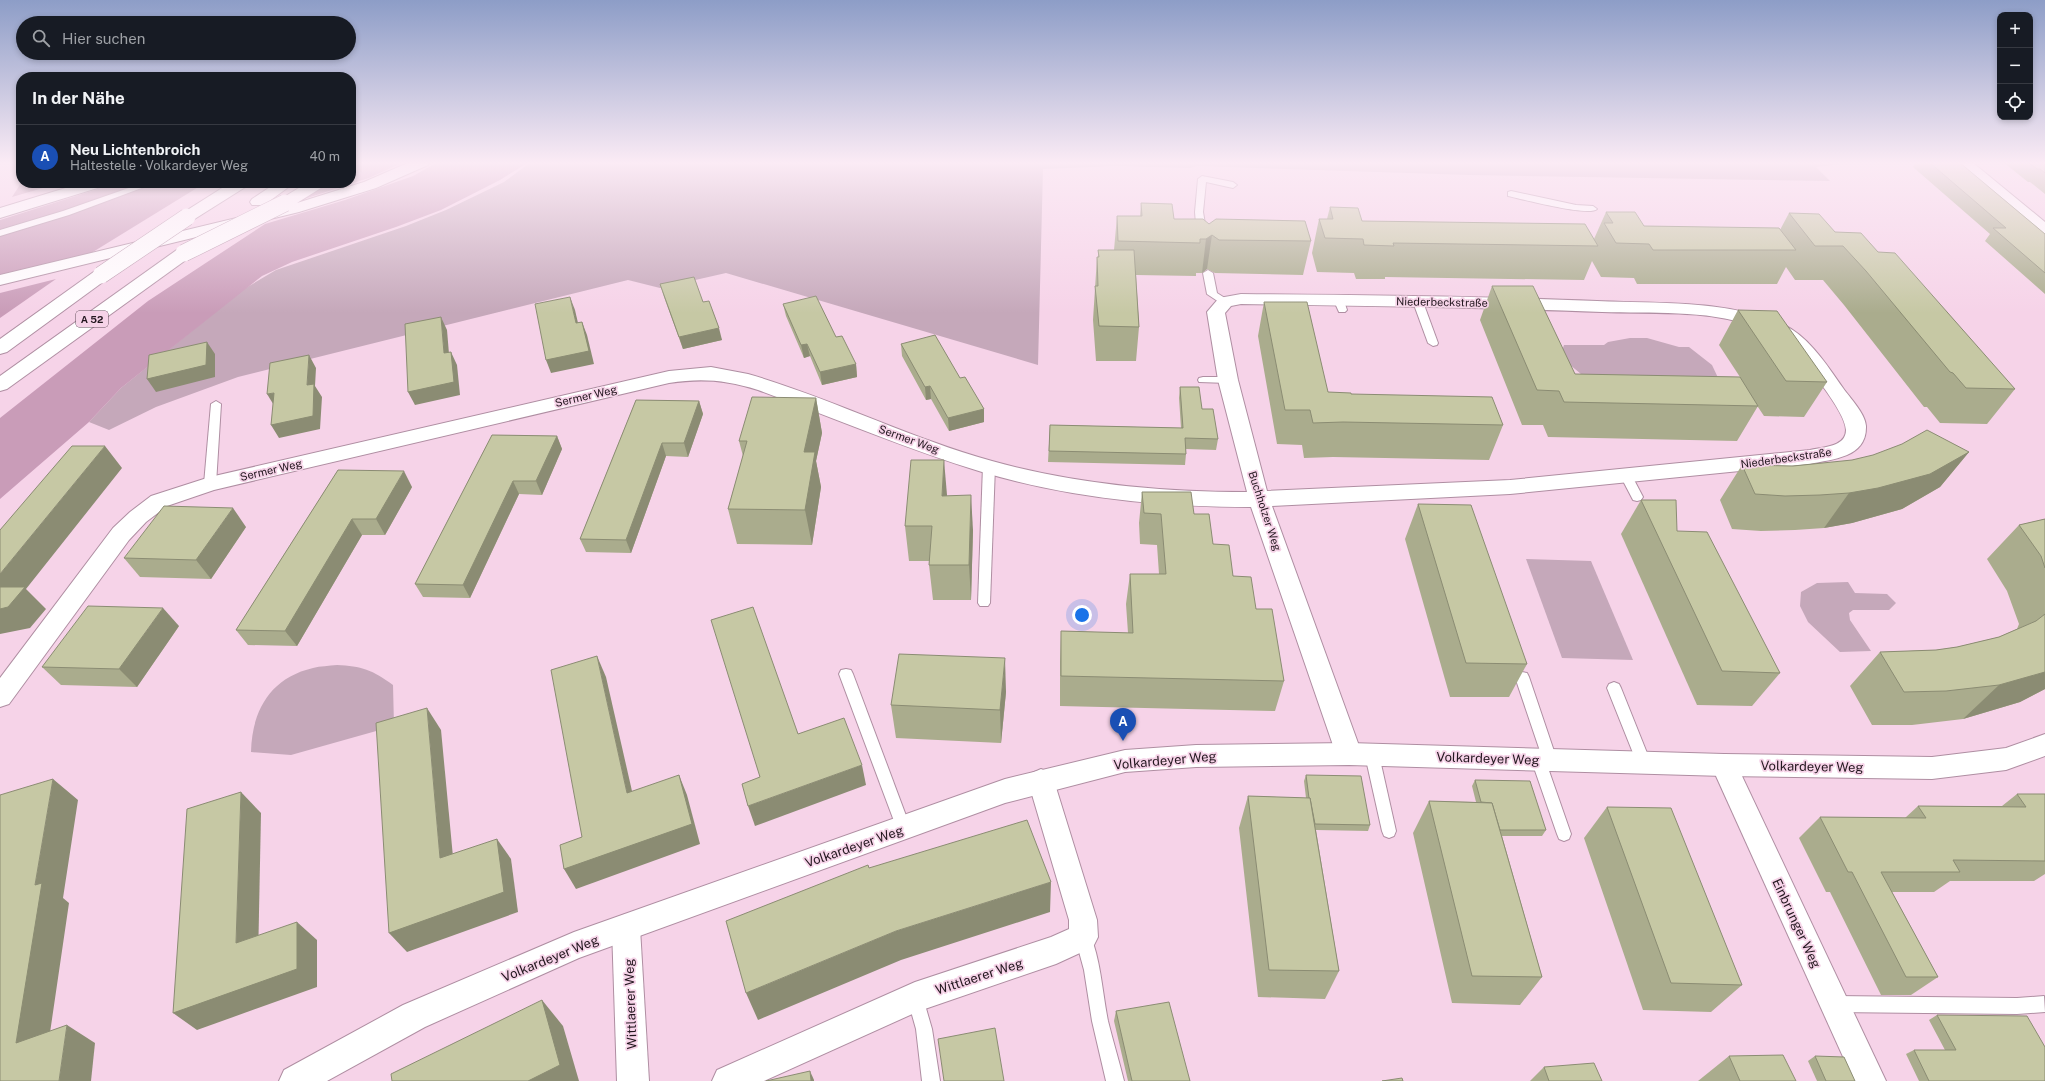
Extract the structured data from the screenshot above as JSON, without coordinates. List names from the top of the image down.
{
  "streets": {
    "main road": [
      "Niederbeckstraße",
      "A 52",
      "Sermer Weg",
      "Buchholzer Weg",
      "Volkardeyer Weg",
      "Einbrunger Weg",
      "Wittlaerer Weg"
    ]
  },
  "crossings": [
    ["Niederbeckstraße", "Sermer Weg"],
    ["Niederbeckstraße", "Buchholzer Weg"],
    ["Sermer Weg", "Buchholzer Weg"],
    ["Buchholzer Weg", "Volkardeyer Weg"],
    ["Volkardeyer Weg", "Einbrunger Weg"],
    ["Volkardeyer Weg", "Wittlaerer Weg"]
  ],
  "page": {
    "map_buttons": ["+", "−"],
    "search": "Hier suchen",
    "heading": "In der Nähe",
    "list": [
      {
        "mark": "A",
        "name": "Neu Lichtenbroich",
        "note": "Haltestelle · Volkardeyer Weg",
        "value": "40 m"
      }
    ],
    "pins": "A"
  }
}
